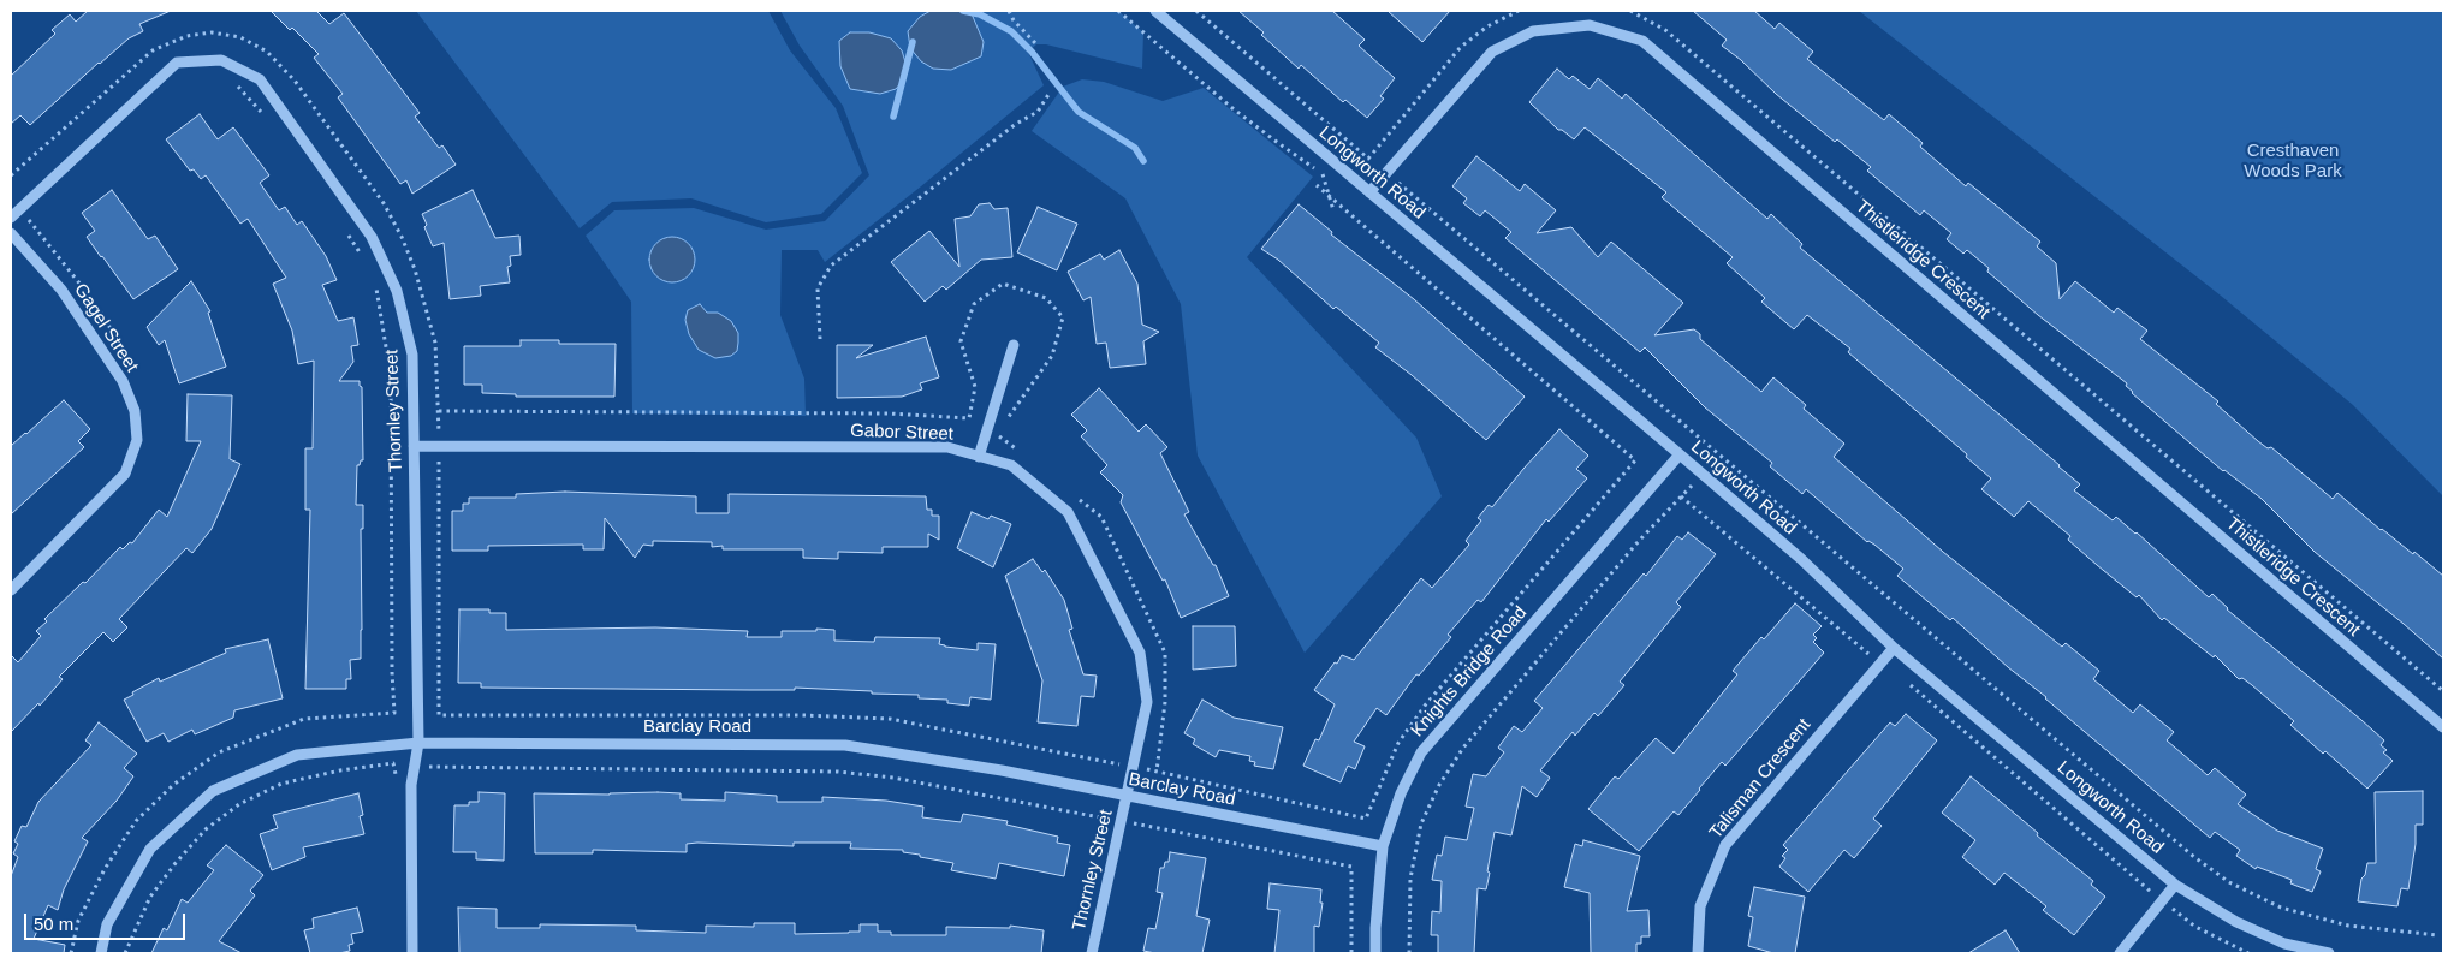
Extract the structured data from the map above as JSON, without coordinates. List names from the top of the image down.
{
  "streets": {
    "street": [
      "Longworth Road",
      "Thistleridge Crescent",
      "Gagel Street",
      "Thornley Street",
      "Gabor Street",
      "Knights Bridge Road",
      "Barclay Road",
      "Talisman Crescent"
    ]
  },
  "crossings": [
    ["Longworth Road", "Thistleridge Crescent"],
    ["Longworth Road", "Knights Bridge Road"],
    ["Longworth Road", "Talisman Crescent"],
    ["Thornley Street", "Gabor Street"],
    ["Thornley Street", "Barclay Road"],
    ["Gabor Street", "Barclay Road"],
    ["Knights Bridge Road", "Barclay Road"]
  ],
  "parks": ["Cresthaven Woods Park"],
  "scale_bar": "50 m"
}
